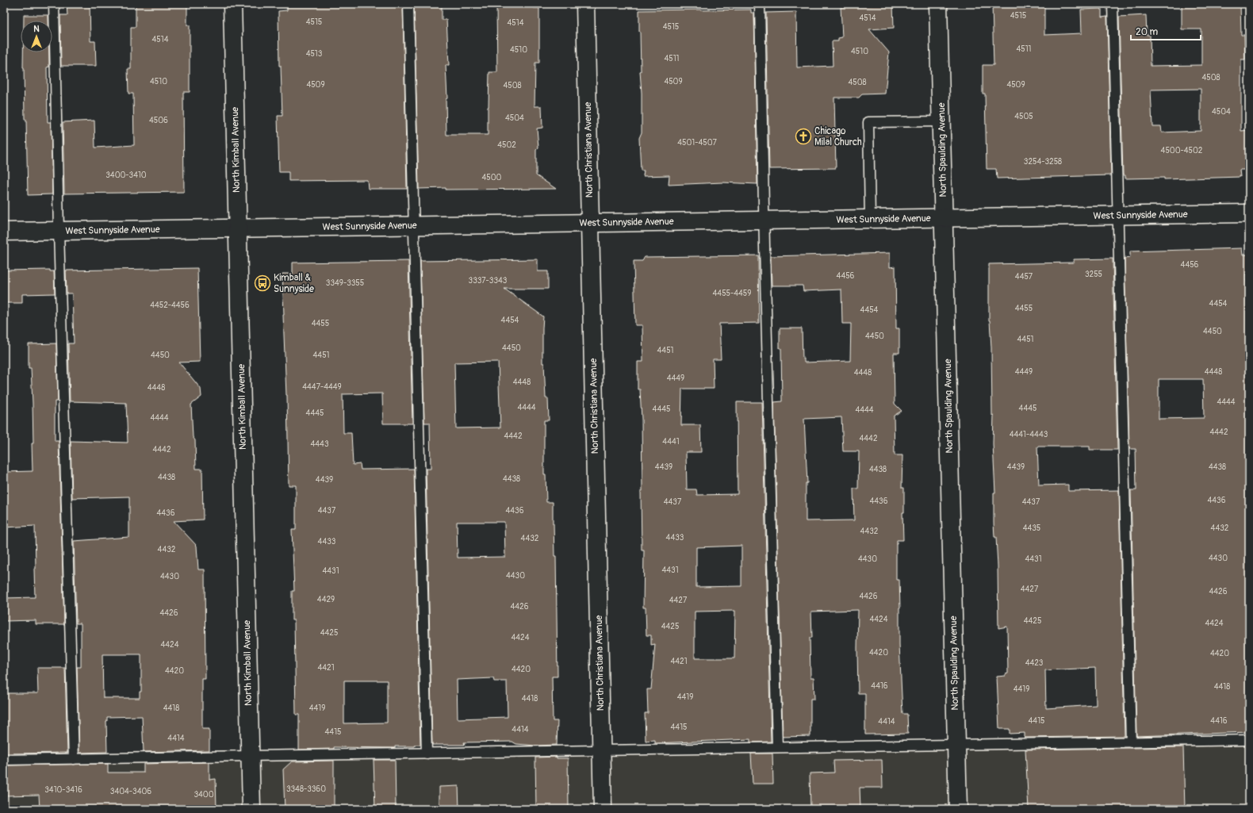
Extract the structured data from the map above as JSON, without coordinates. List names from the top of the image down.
{
  "streets": {
    "street": [
      "North Kimball Avenue",
      "North Christiana Avenue",
      "North Spaulding Avenue",
      "West Sunnyside Avenue"
    ]
  },
  "crossings": [
    ["North Kimball Avenue", "West Sunnyside Avenue"],
    ["North Christiana Avenue", "West Sunnyside Avenue"],
    ["North Spaulding Avenue", "West Sunnyside Avenue"]
  ],
  "places": {
    "church": ["Chicago Milal Church"],
    "bus stop": ["Kimball & Sunnyside"]
  },
  "house_numbers": [
    "4515",
    "4514",
    "4515",
    "4514",
    "4515",
    "4514",
    "4511",
    "4510",
    "4510",
    "4513",
    "4511",
    "4508",
    "4510",
    "4509",
    "4508",
    "4509",
    "4509",
    "4508",
    "4504",
    "4505",
    "4504",
    "4506",
    "4501-4507",
    "4502",
    "4500-4502",
    "3254-3258",
    "3400-3410",
    "4500",
    "4456",
    "3255",
    "4456",
    "4457",
    "3337-3343",
    "3349-3355",
    "4455-4459",
    "4454",
    "4452-4456",
    "4455",
    "4454",
    "4454",
    "4455",
    "4450",
    "4450",
    "4451",
    "4450",
    "4451",
    "4450",
    "4451",
    "4449",
    "4448",
    "4448",
    "4449",
    "4448",
    "4447-4449",
    "4448",
    "4444",
    "4444",
    "4445",
    "4445",
    "4444",
    "4445",
    "4444",
    "4442",
    "4441-4443",
    "4442",
    "4442",
    "4441",
    "4443",
    "4442",
    "4439",
    "4439",
    "4438",
    "4438",
    "4438",
    "4438",
    "4439",
    "4436",
    "4436",
    "4437",
    "4437",
    "4437",
    "4436",
    "4436",
    "4435",
    "4432",
    "4432",
    "4433",
    "4432",
    "4433",
    "4432",
    "4430",
    "4430",
    "4431",
    "4431",
    "4431",
    "4430",
    "4430",
    "4427",
    "4426",
    "4426",
    "4429",
    "4427",
    "4426",
    "4426",
    "4424",
    "4425",
    "4424",
    "4425",
    "4425",
    "4424",
    "4424",
    "4420",
    "4420",
    "4421",
    "4423",
    "4421",
    "4420",
    "4420",
    "4416",
    "4418",
    "4419",
    "4419",
    "4418",
    "4418",
    "4419",
    "4415",
    "4416",
    "4414",
    "4415",
    "4414",
    "4415",
    "4414",
    "3348-3360",
    "3410-3416",
    "3404-3406",
    "3400"
  ],
  "scale_bar": "20 m",
  "north": "top"
}
